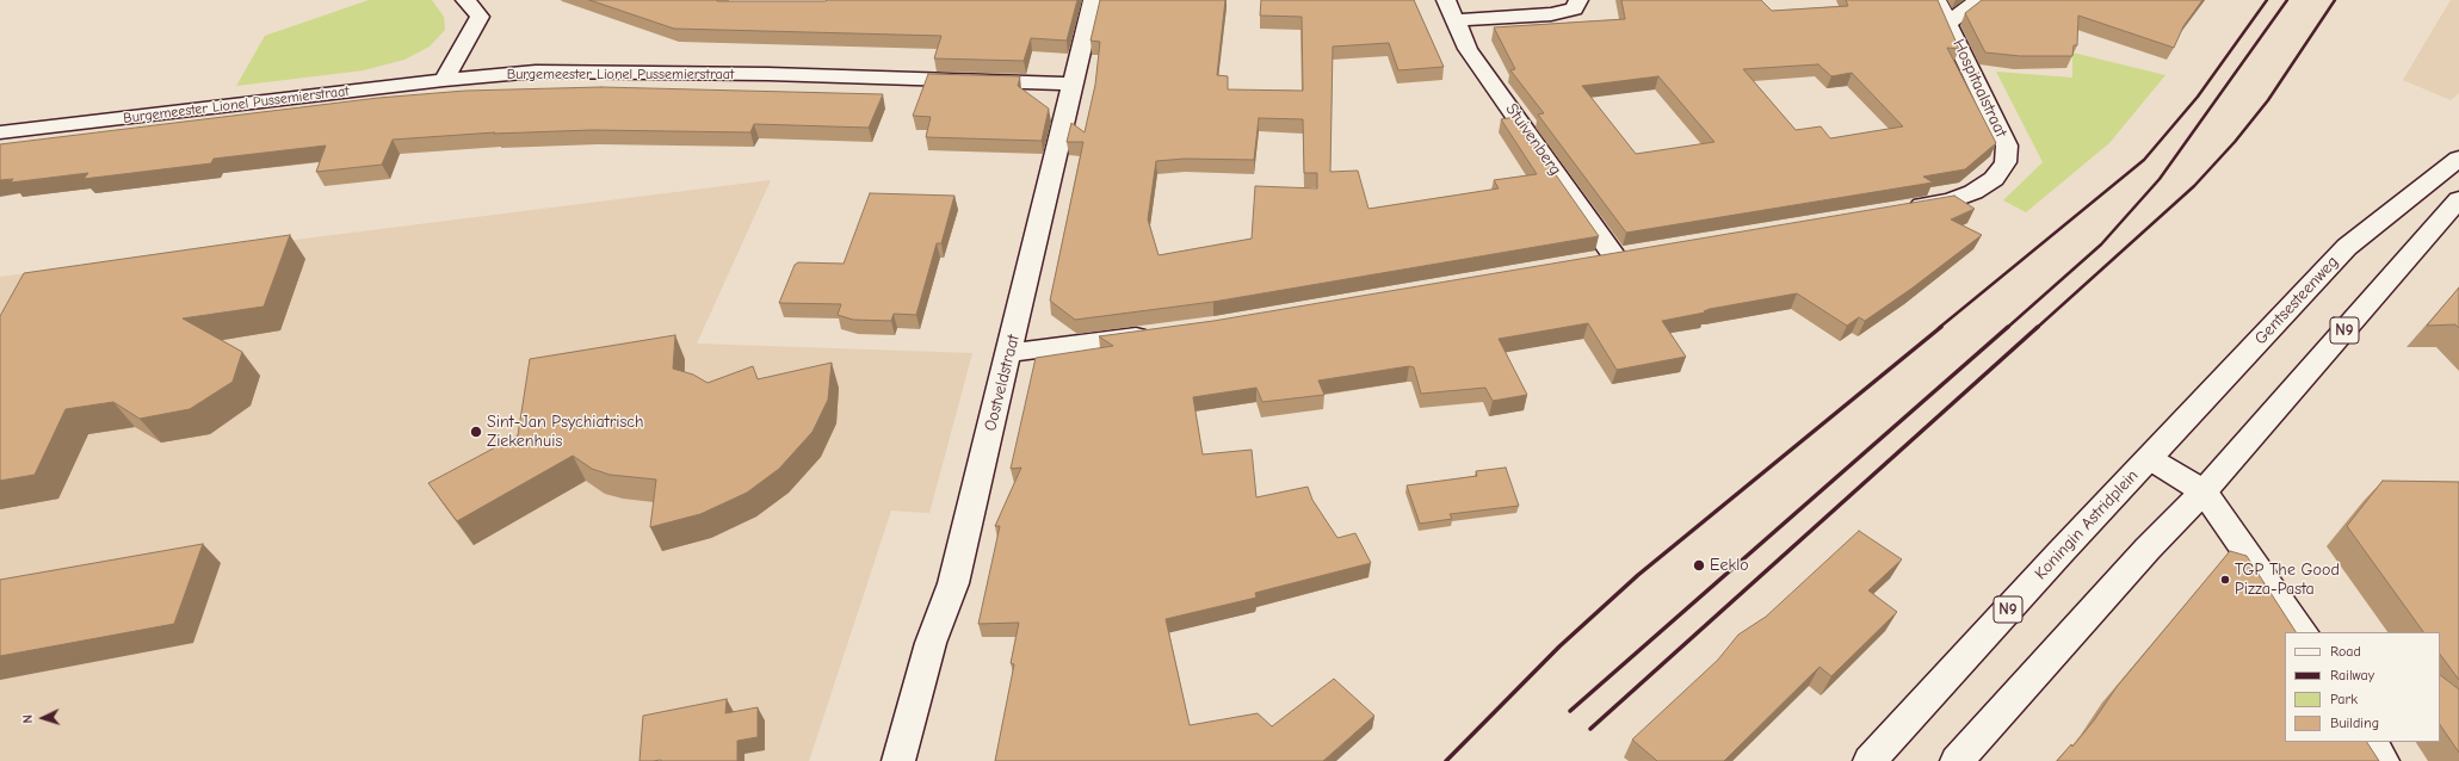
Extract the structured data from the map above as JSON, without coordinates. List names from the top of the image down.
{
  "streets": {
    "street": [
      "Burgemeester Lionel Pussemierstraat",
      "Hospitaalstraat",
      "Stuivenberg",
      "Gentsesteenweg",
      "N9",
      "Oostveldstraat",
      "Koningin Astridplein"
    ]
  },
  "crossings": [
    ["Burgemeester Lionel Pussemierstraat", "Oostveldstraat"],
    ["Gentsesteenweg", "Koningin Astridplein"]
  ],
  "places": ["Sint-Jan Psychiatrisch Ziekenhuis", "Eeklo", "TGP The Good Pizza-Pasta"],
  "legend": [
    "Road",
    "Railway",
    "Park",
    "Building"
  ],
  "north": "left"
}
